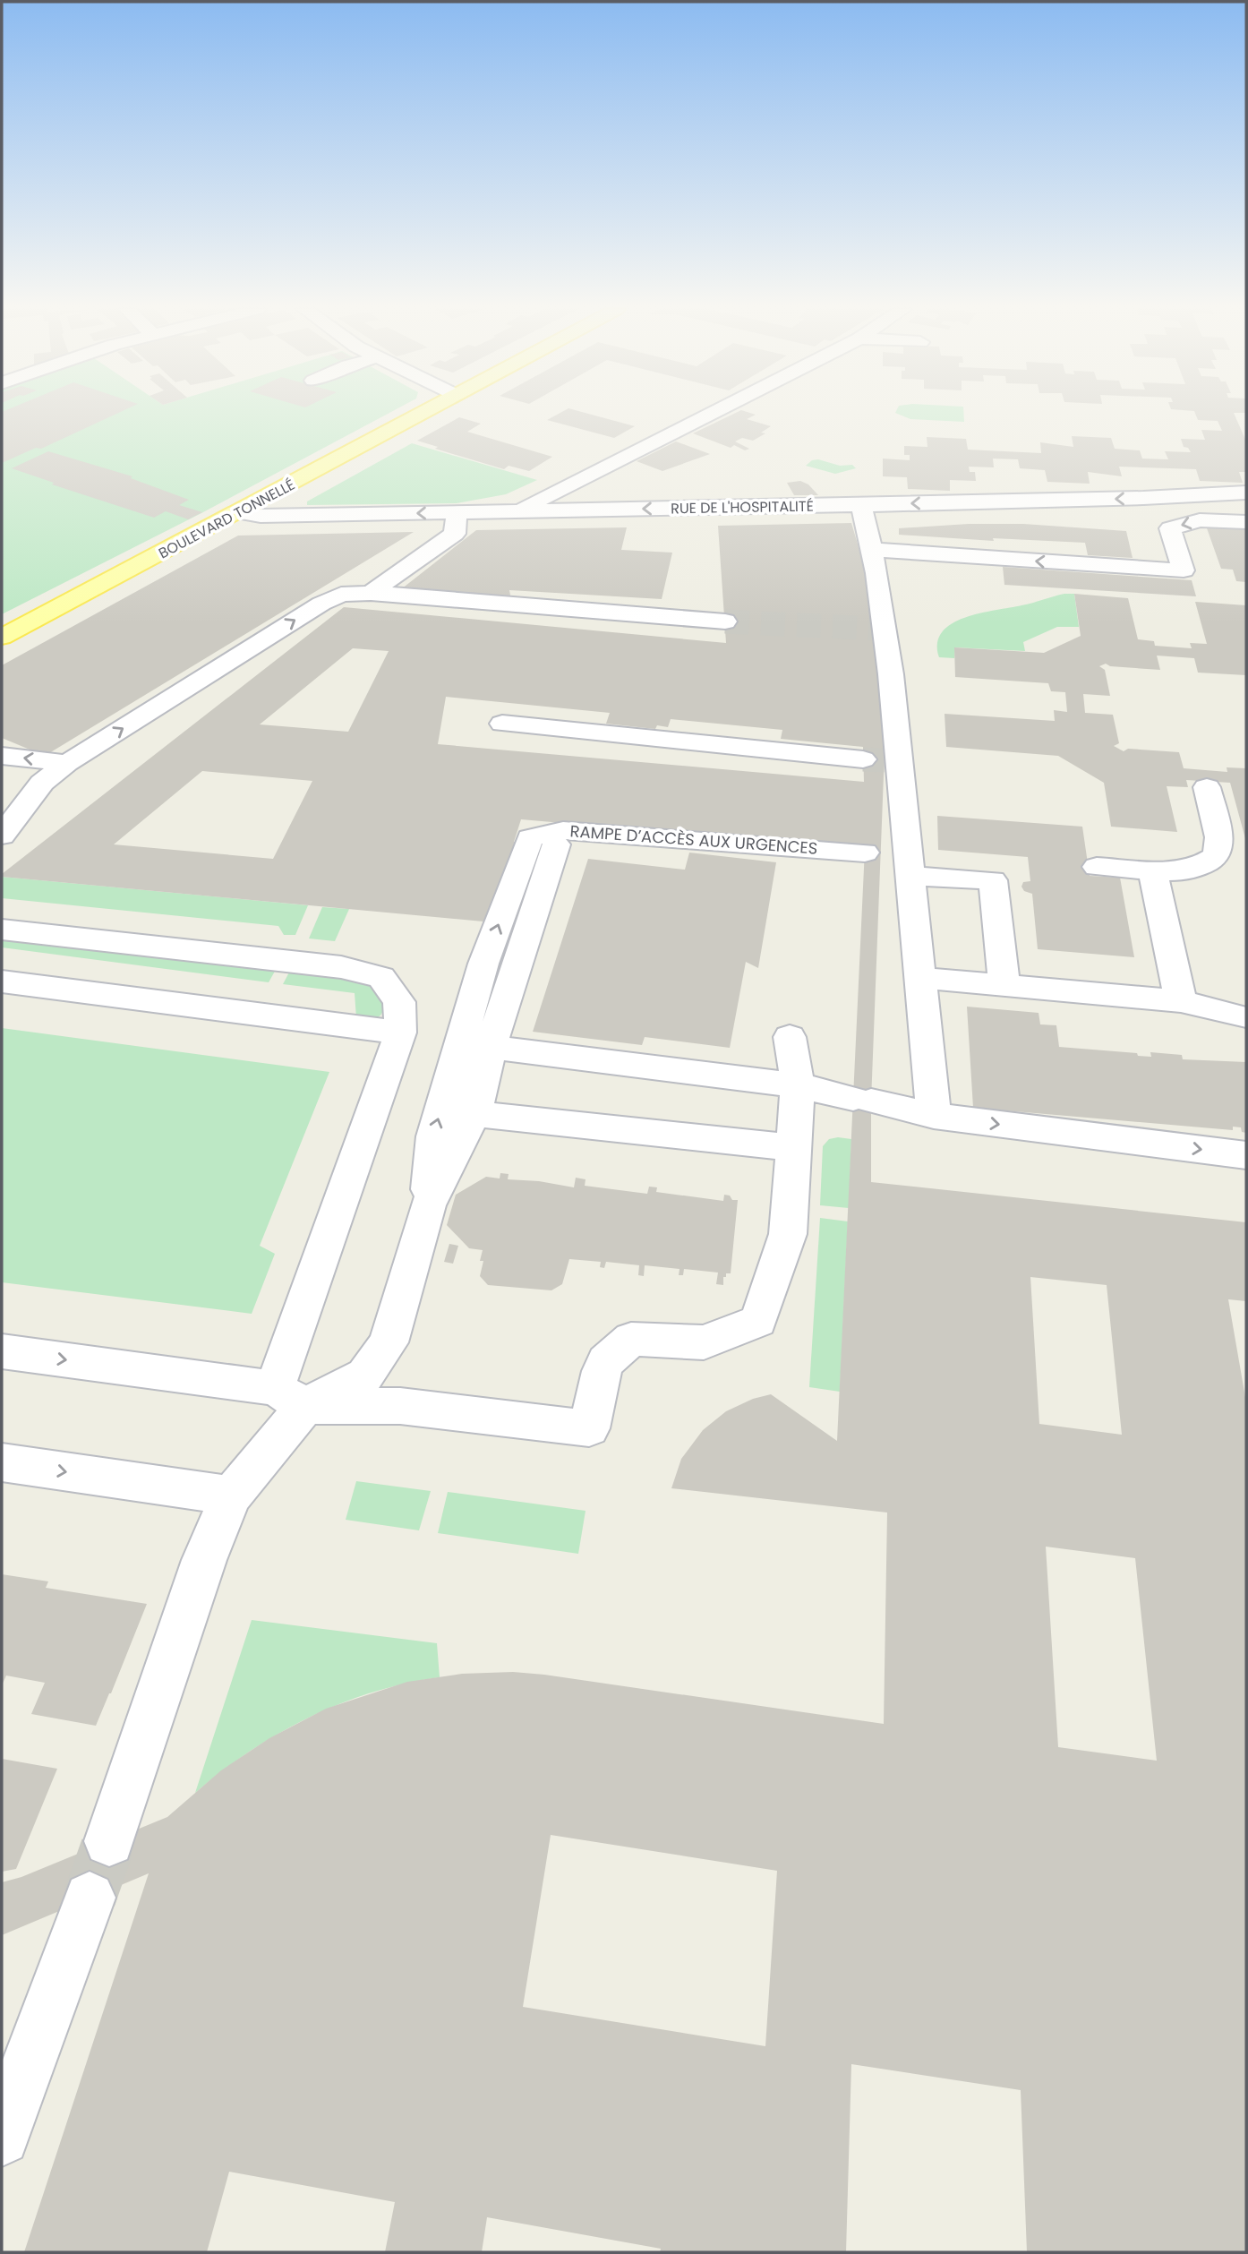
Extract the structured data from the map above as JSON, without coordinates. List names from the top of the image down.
{
  "streets": {
    "main road": ["BOULEVARD TONNELLÉ"],
    "street": ["RUE DE L'HOSPITALITÉ", "RAMPE D’ACCÈS AUX URGENCES"]
  },
  "crossings": [
    ["RUE DE L'HOSPITALITÉ", "BOULEVARD TONNELLÉ"]
  ]
}
